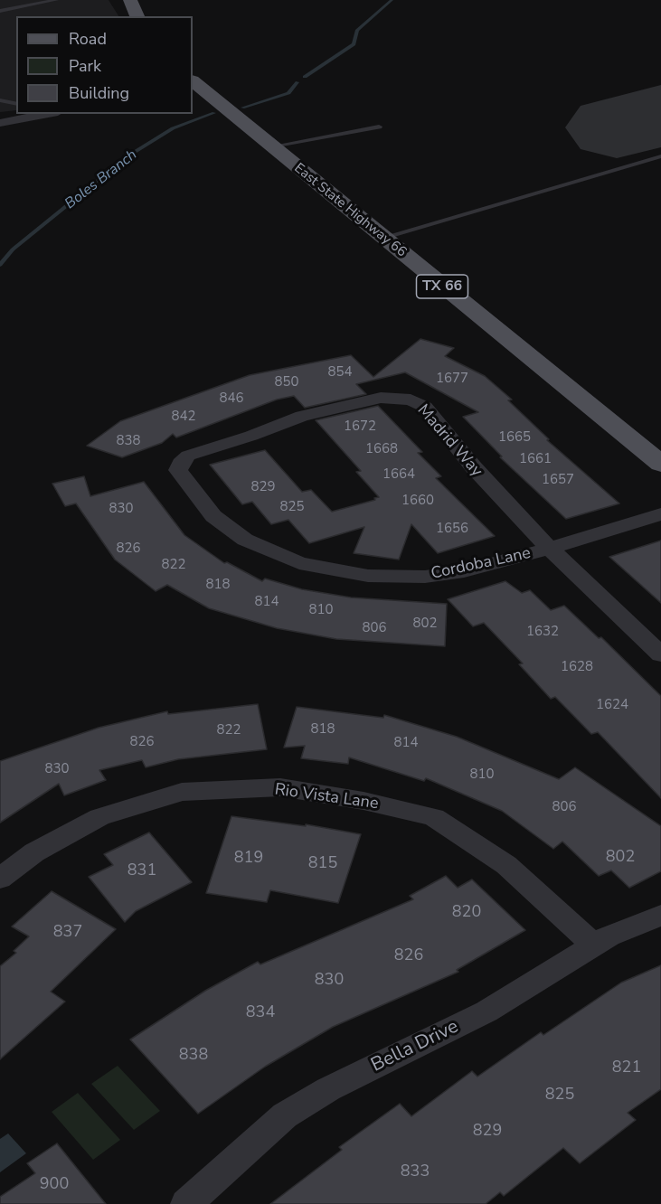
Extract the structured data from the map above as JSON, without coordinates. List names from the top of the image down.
{
  "streets": {
    "main road": ["East State Highway 66", "TX 66"],
    "street": [
      "Madrid Way",
      "Cordoba Lane",
      "Rio Vista Lane",
      "Bella Drive"
    ]
  },
  "crossings": [
    ["Madrid Way", "Cordoba Lane"],
    ["Rio Vista Lane", "Bella Drive"]
  ],
  "water": ["Boles Branch"],
  "house_numbers": [
    "854",
    "1677",
    "850",
    "846",
    "842",
    "1672",
    "1665",
    "838",
    "1668",
    "1661",
    "1664",
    "1657",
    "829",
    "1660",
    "825",
    "830",
    "1656",
    "826",
    "822",
    "818",
    "814",
    "810",
    "802",
    "806",
    "1632",
    "1628",
    "1624",
    "818",
    "822",
    "826",
    "814",
    "830",
    "810",
    "806",
    "802",
    "819",
    "815",
    "831",
    "820",
    "837",
    "826",
    "830",
    "834",
    "838",
    "821",
    "825",
    "829",
    "833",
    "900"
  ],
  "legend": ["Road", "Park", "Building"]
}
